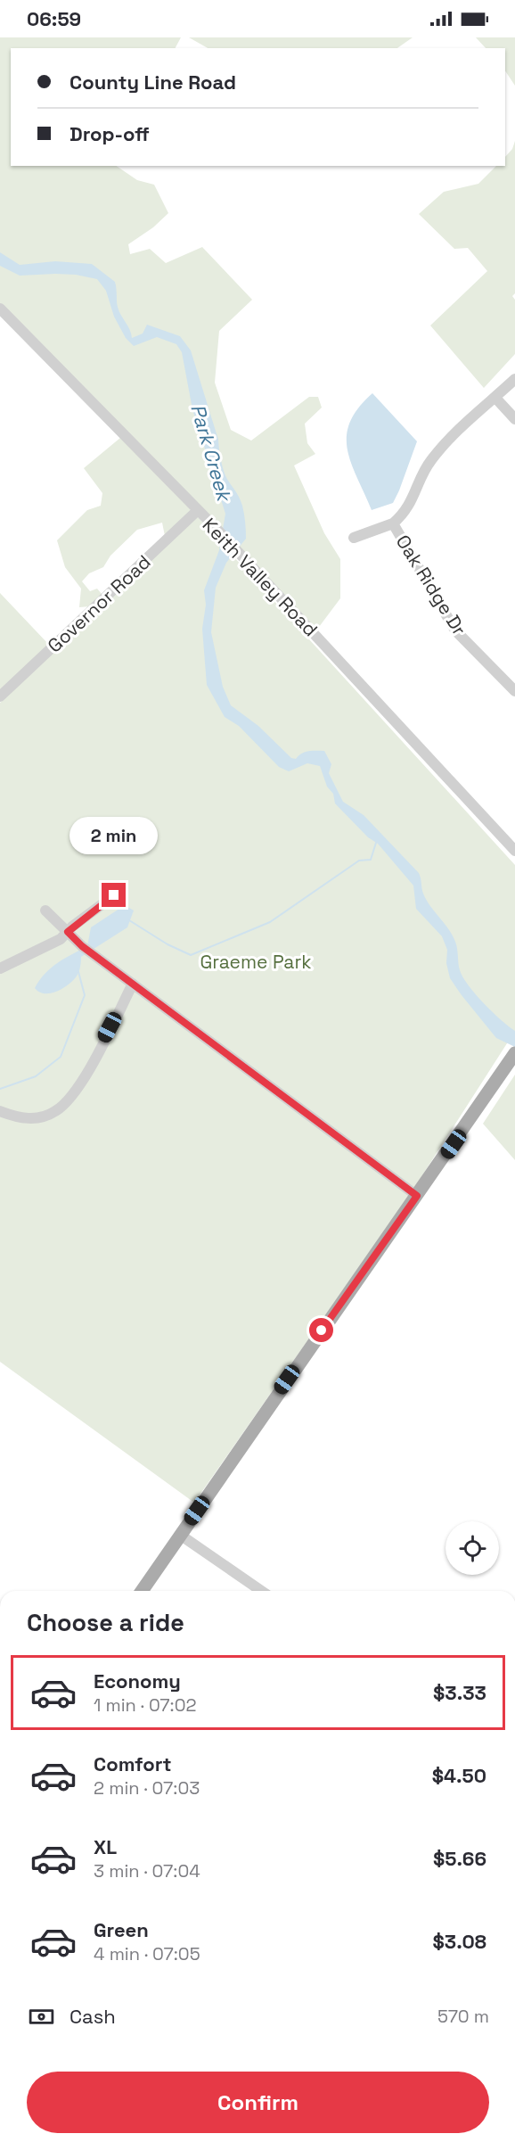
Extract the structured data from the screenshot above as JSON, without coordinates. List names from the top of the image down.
{
  "streets": {
    "street": ["Keith Valley Road", "Oak Ridge Dr", "Governor Road"]
  },
  "crossings": [
    ["Keith Valley Road", "Governor Road"]
  ],
  "water": ["Park Creek"],
  "parks": ["Graeme Park"],
  "page": {
    "status": "06:59",
    "banner": ["County Line Road", "Drop-off"],
    "bubble": "2 min",
    "heading": "Choose a ride",
    "list": [
      {
        "name": "Economy",
        "note": "1 min · 07:02",
        "value": "$3.33"
      },
      {
        "name": "Comfort",
        "note": "2 min · 07:03",
        "value": "$4.50"
      },
      {
        "name": "XL",
        "note": "3 min · 07:04",
        "value": "$5.66"
      },
      {
        "name": "Green",
        "note": "4 min · 07:05",
        "value": "$3.08"
      }
    ],
    "pay": ["Cash", "570 m"],
    "buttons": "Confirm"
  }
}
